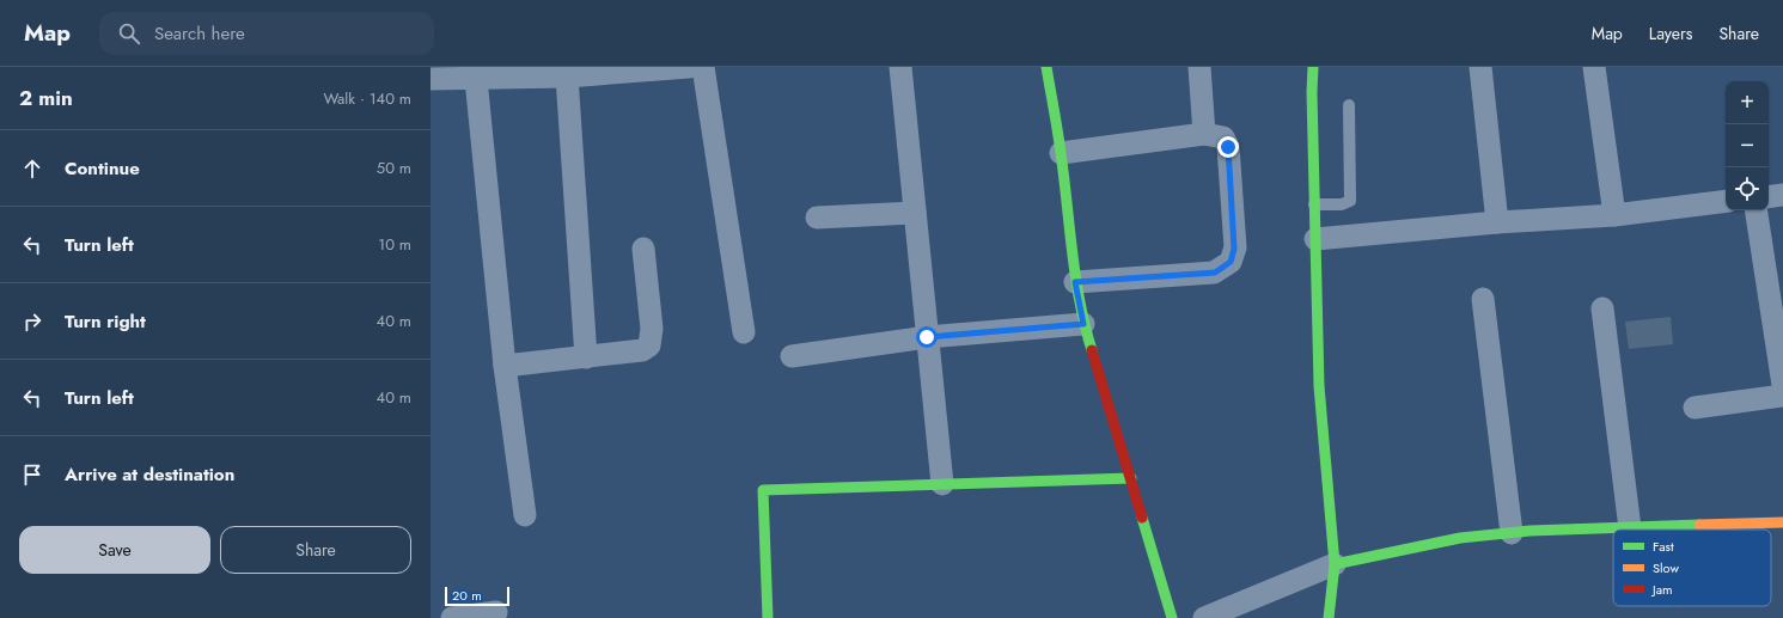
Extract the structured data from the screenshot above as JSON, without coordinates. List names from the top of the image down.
{
  "legend": ["Fast", "Slow", "Jam"],
  "scale_bar": "20 m",
  "page": {
    "header": "Map",
    "search": "Search here",
    "nav": ["Map", "Layers", "Share"],
    "heading": ["2 min", "Walk · 140 m"],
    "map_buttons": ["+", "−"],
    "list": [
      ["Continue", "50 m"],
      ["Turn left", "10 m"],
      ["Turn right", "40 m"],
      ["Turn left", "40 m"],
      "Arrive at destination"
    ],
    "buttons": ["Save", "Share"],
    "scale": "20 m"
  }
}
